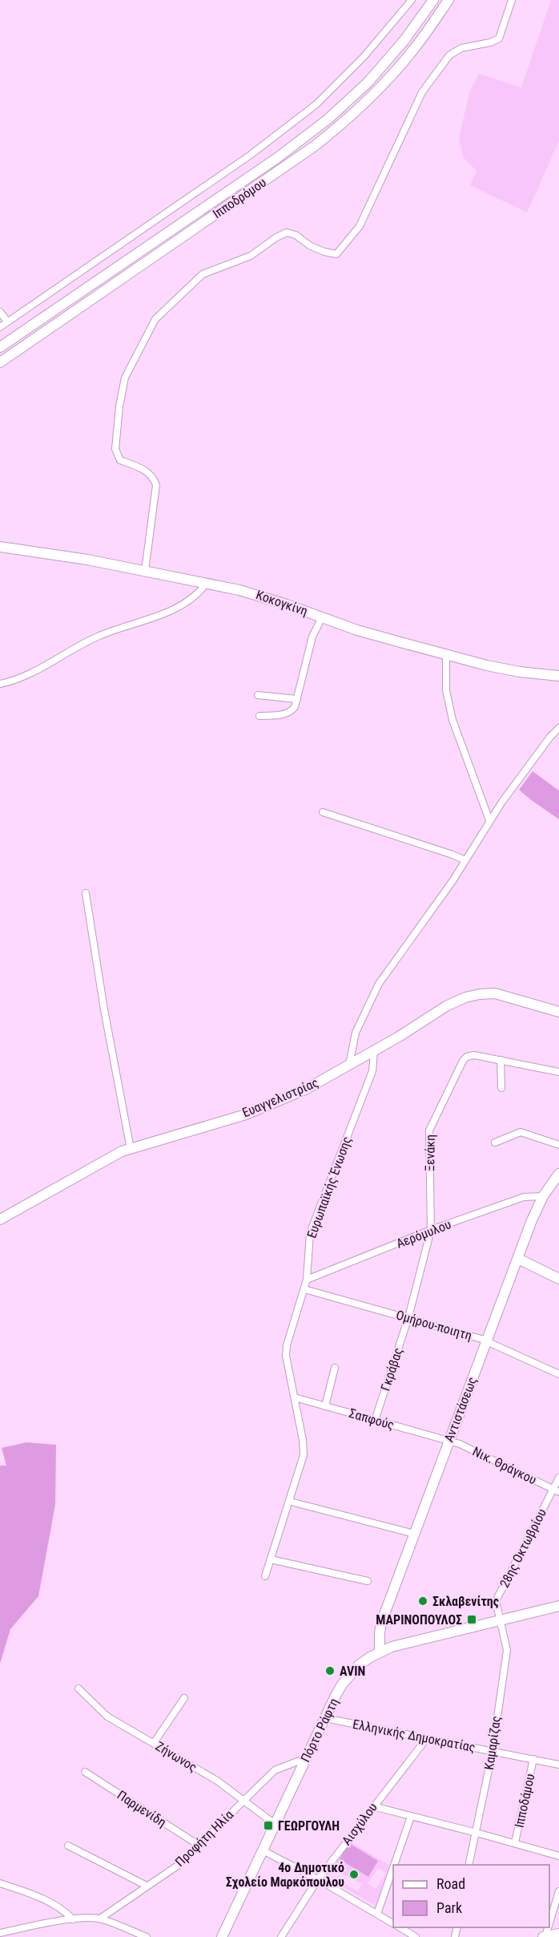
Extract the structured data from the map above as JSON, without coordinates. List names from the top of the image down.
{
  "streets": {
    "street": [
      "Ιπποδρόμου",
      "Κοκογκίνη",
      "Ευαγγελιστρίας",
      "Ξενάκη",
      "Ευρωπαϊκής Ένωσης",
      "Αερόμυλου",
      "Ομήρου-ποιητη",
      "Γκράβας",
      "Αντιστάσεως",
      "Σαπφούς",
      "Νικ. Θράγκου",
      "28ης Οκτωβρίου",
      "Πόρτο Ράφτη",
      "Ελληνικής Δημοκρατίας",
      "Καμαρίζας",
      "Ζήνωνος",
      "Ιπποδάμου",
      "Παρμενίδη",
      "Αισχύλου",
      "Προφήτη Ηλία"
    ]
  },
  "crossings": [
    ["Ευαγγελιστρίας", "Ευρωπαϊκής Ένωσης"],
    ["Ξενάκη", "Αερόμυλου"],
    ["Ξενάκη", "Ομήρου-ποιητη"],
    ["Ξενάκη", "Γκράβας"],
    ["Ευρωπαϊκής Ένωσης", "Αερόμυλου"],
    ["Ευρωπαϊκής Ένωσης", "Ομήρου-ποιητη"],
    ["Ευρωπαϊκής Ένωσης", "Σαπφούς"],
    ["Αερόμυλου", "Αντιστάσεως"],
    ["Ομήρου-ποιητη", "Γκράβας"],
    ["Ομήρου-ποιητη", "Αντιστάσεως"],
    ["Γκράβας", "Σαπφούς"],
    ["Αντιστάσεως", "Σαπφούς"],
    ["Αντιστάσεως", "Νικ. Θράγκου"],
    ["Αντιστάσεως", "Πόρτο Ράφτη"],
    ["Σαπφούς", "Νικ. Θράγκου"],
    ["Νικ. Θράγκου", "28ης Οκτωβρίου"],
    ["28ης Οκτωβρίου", "Πόρτο Ράφτη"],
    ["28ης Οκτωβρίου", "Καμαρίζας"],
    ["Πόρτο Ράφτη", "Ελληνικής Δημοκρατίας"],
    ["Πόρτο Ράφτη", "Καμαρίζας"],
    ["Πόρτο Ράφτη", "Ζήνωνος"],
    ["Πόρτο Ράφτη", "Προφήτη Ηλία"],
    ["Ελληνικής Δημοκρατίας", "Καμαρίζας"],
    ["Ελληνικής Δημοκρατίας", "Ιπποδάμου"],
    ["Ελληνικής Δημοκρατίας", "Αισχύλου"],
    ["Ζήνωνος", "Προφήτη Ηλία"],
    ["Παρμενίδη", "Προφήτη Ηλία"]
  ],
  "places": {
    "other": ["Σκλαβενίτης", "AVIN", "4ο Δημοτικό Σχολείο Μαρκόπουλου"],
    "transit": ["ΜΑΡΙΝΟΠΟΥΛΟΣ", "ΓΕΩΡΓΟΥΛΗ"]
  },
  "legend": ["Road", "Park"]
}
